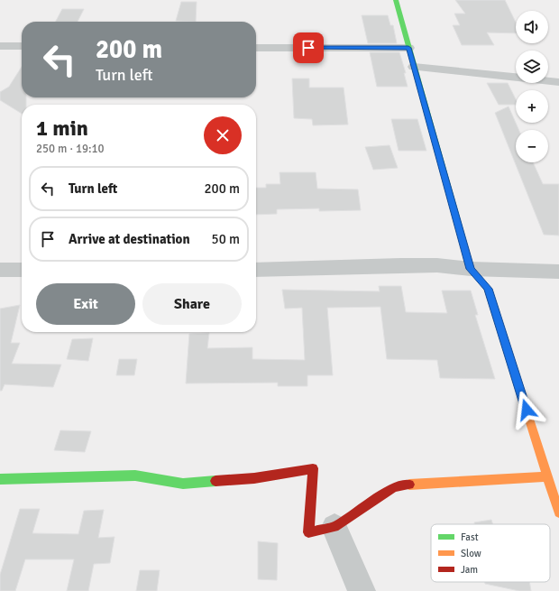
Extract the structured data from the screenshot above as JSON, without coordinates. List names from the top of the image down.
{
  "legend": ["Fast", "Slow", "Jam"],
  "page": {
    "map_buttons": ["+", "−"],
    "turn": ["200 m", "Turn left"],
    "heading": ["1 min", "250 m · 19:10"],
    "list": [
      {
        "name": "Turn left",
        "value": "200 m"
      },
      {
        "name": "Arrive at destination",
        "value": "50 m"
      }
    ],
    "buttons": ["Exit", "Share"]
  }
}
